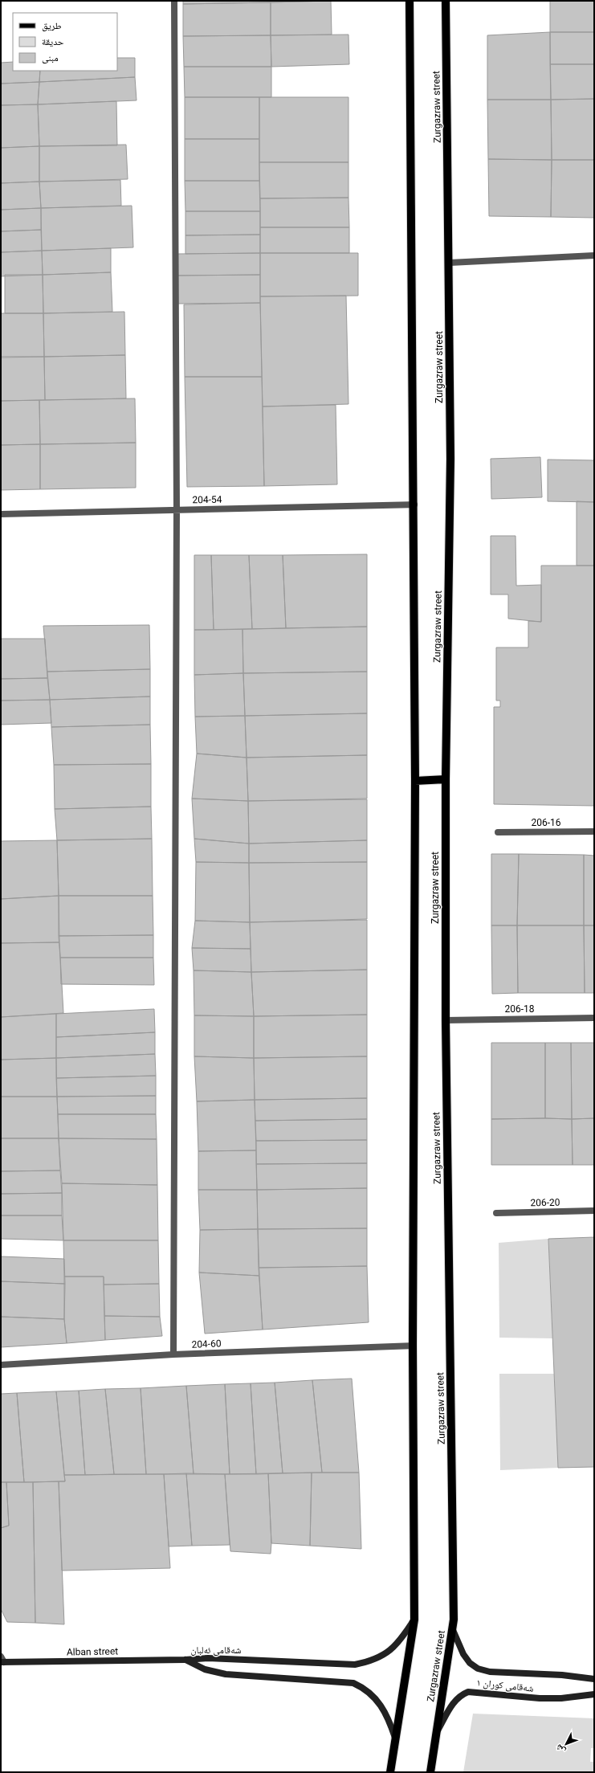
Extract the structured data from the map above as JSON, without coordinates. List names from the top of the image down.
{
  "streets": {
    "main road": ["Zurgazraw street"],
    "street": [
      "204-54",
      "206-16",
      "206-18",
      "206-20",
      "204-60",
      "شەقامی ئەلبان",
      "Alban street",
      "شەقامی کوران ١"
    ]
  },
  "crossings": [
    ["Zurgazraw street", "206-18"],
    ["Zurgazraw street", "شەقامی کوران ١"],
    ["شەقامی ئەلبان", "Alban street"]
  ],
  "legend": ["طريق", "حديقة", "مبنى"],
  "north": "bottom left"
}
